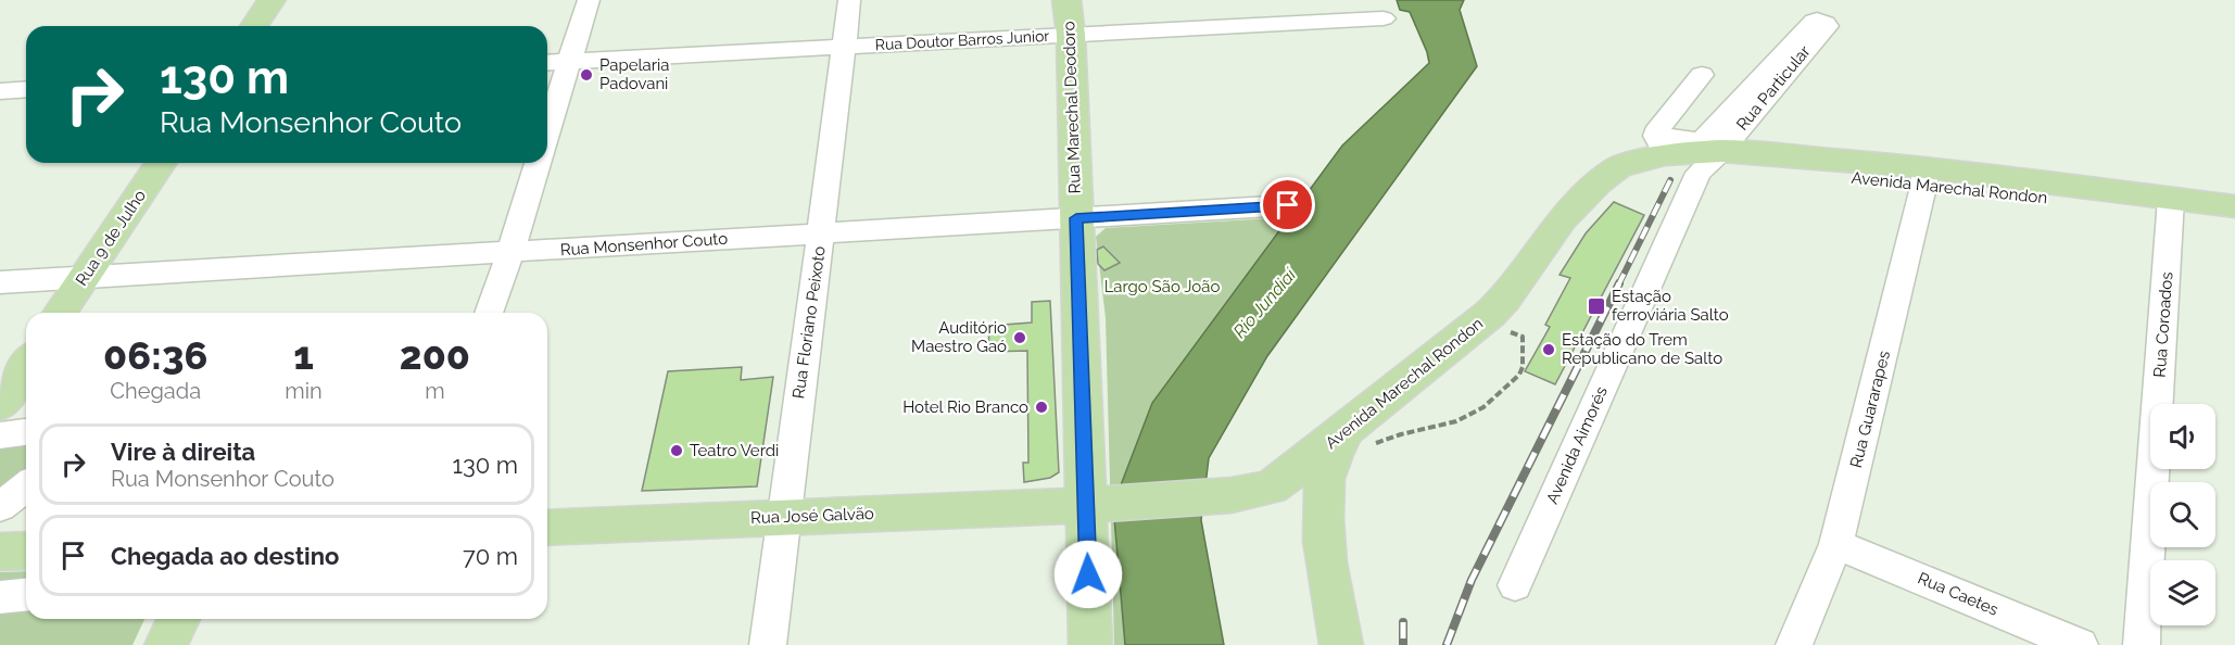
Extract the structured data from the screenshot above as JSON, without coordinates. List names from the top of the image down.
{
  "streets": {
    "main road": [
      "Rua Marechal Deodoro",
      "Avenida Marechal Rondon",
      "Rua 9 de Julho",
      "Rua José Galvão"
    ],
    "street": [
      "Rua Doutor Barros Junior",
      "Rua Particular",
      "Rua Monsenhor Couto",
      "Rua Floriano Peixoto",
      "Rua Coroados",
      "Rua Guararapes",
      "Avenida Aimorés",
      "Rua Caetes"
    ]
  },
  "crossings": [
    ["Rua Doutor Barros Junior", "Rua Marechal Deodoro"],
    ["Rua Doutor Barros Junior", "Rua Floriano Peixoto"],
    ["Rua Particular", "Avenida Marechal Rondon"],
    ["Rua Particular", "Avenida Aimorés"],
    ["Rua Marechal Deodoro", "Avenida Marechal Rondon"],
    ["Rua Marechal Deodoro", "Rua Monsenhor Couto"],
    ["Rua Marechal Deodoro", "Rua José Galvão"],
    ["Avenida Marechal Rondon", "Rua Coroados"],
    ["Avenida Marechal Rondon", "Rua Guararapes"],
    ["Avenida Marechal Rondon", "Avenida Aimorés"],
    ["Avenida Marechal Rondon", "Rua José Galvão"],
    ["Rua 9 de Julho", "Rua Monsenhor Couto"],
    ["Rua Monsenhor Couto", "Rua Floriano Peixoto"],
    ["Rua Floriano Peixoto", "Rua José Galvão"],
    ["Rua Guararapes", "Rua Caetes"]
  ],
  "water": ["Rio Jundiaí"],
  "parks": ["Largo São João"],
  "places": {
    "other": [
      "Papelaria Padovani",
      "Auditório Maestro Gaó",
      "Estação do Trem Republicano de Salto",
      "Hotel Rio Branco",
      "Teatro Verdi"
    ],
    "transit": ["Estação ferroviária Salto"]
  },
  "page": {
    "turn": ["130 m", "Rua Monsenhor Couto"],
    "eta": [
      "06:36",
      "Chegada",
      "1",
      "min",
      "200",
      "m"
    ],
    "list": [
      {
        "name": "Vire à direita",
        "note": "Rua Monsenhor Couto",
        "value": "130 m"
      },
      {
        "name": "Chegada ao destino",
        "value": "70 m"
      }
    ]
  }
}
